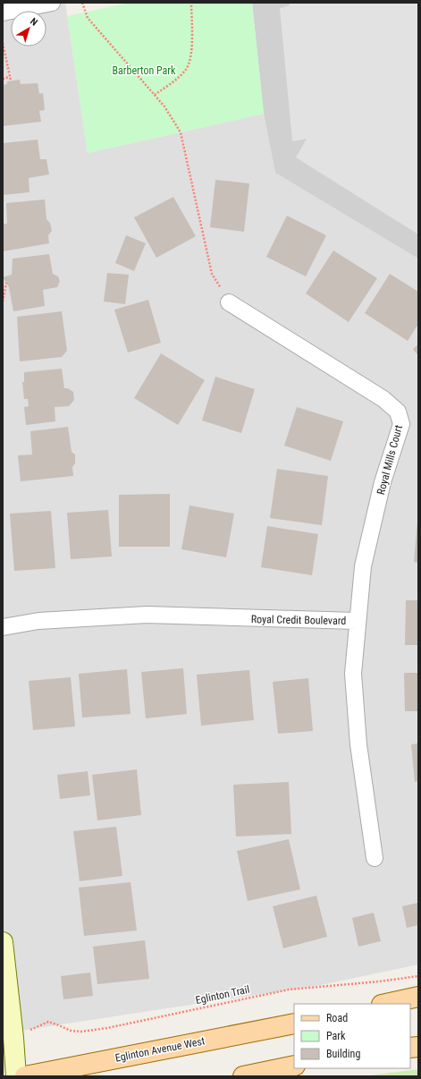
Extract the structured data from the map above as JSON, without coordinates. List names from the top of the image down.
{
  "streets": {
    "main road": ["Eglinton Avenue West"],
    "street": ["Royal Mills Court", "Royal Credit Boulevard"],
    "path": ["Eglinton Trail"]
  },
  "crossings": [
    ["Royal Mills Court", "Royal Credit Boulevard"]
  ],
  "parks": ["Barberton Park"],
  "legend": ["Road", "Park", "Building"],
  "north": "top right"
}
